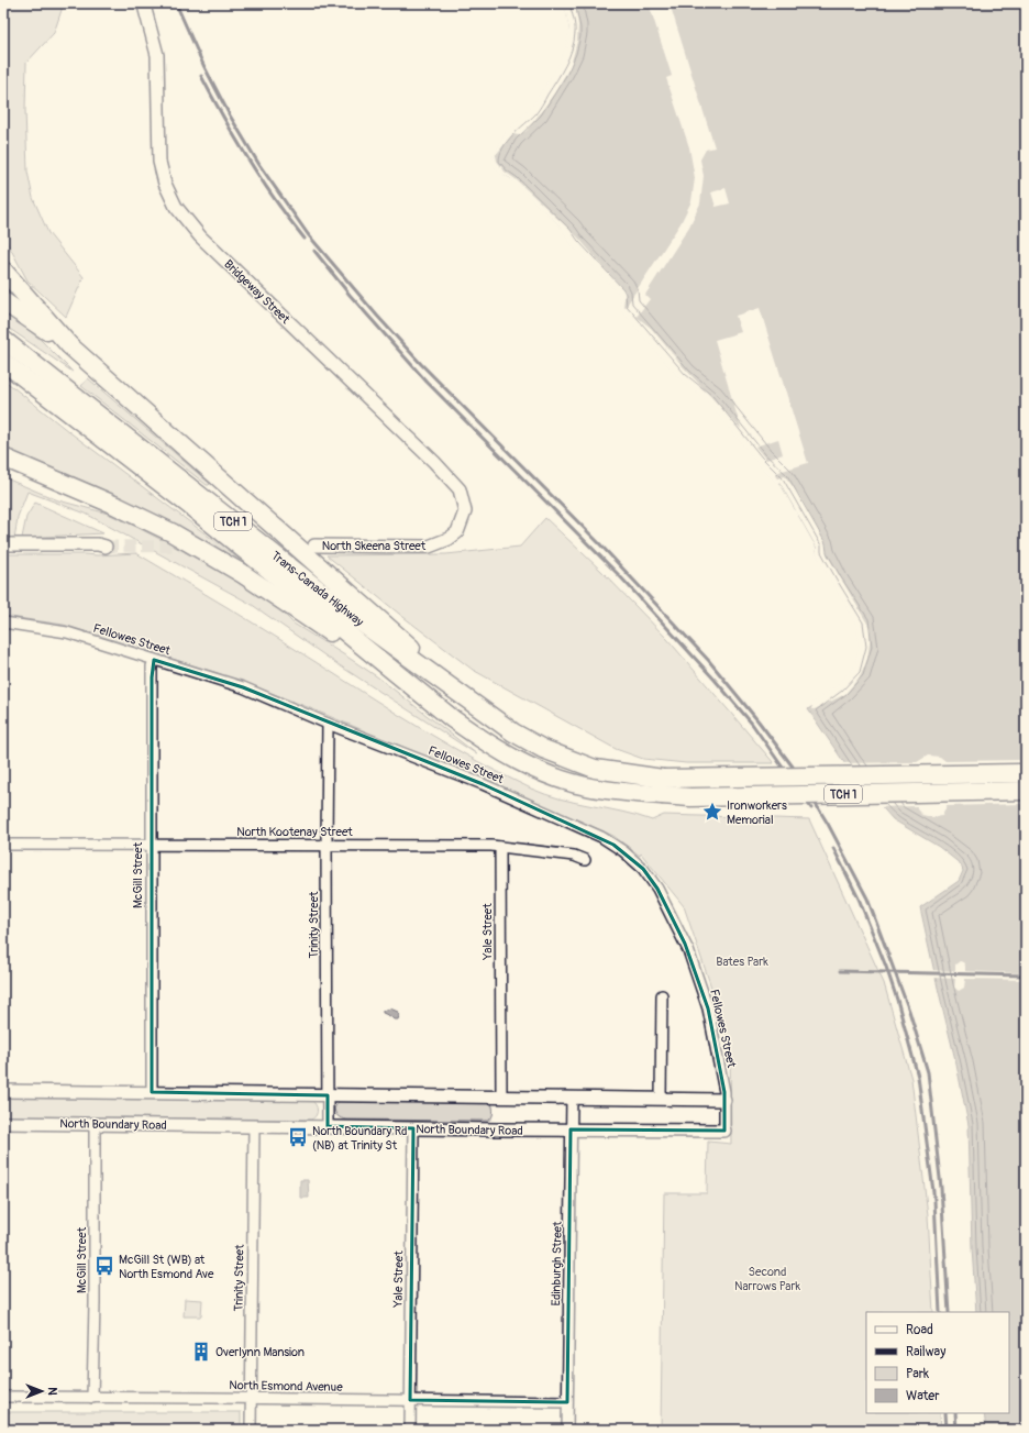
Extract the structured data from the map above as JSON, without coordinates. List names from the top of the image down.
{
  "streets": {
    "highway": ["TCH 1", "Trans-Canada Highway"],
    "street": [
      "Bridgeway Street",
      "North Skeena Street",
      "Fellowes Street",
      "North Kootenay Street",
      "McGill Street",
      "Trinity Street",
      "Yale Street",
      "North Boundary Road",
      "Edinburgh Street",
      "North Esmond Avenue"
    ]
  },
  "crossings": [
    ["Bridgeway Street", "North Skeena Street"],
    ["TCH 1", "Trans-Canada Highway"],
    ["Fellowes Street", "McGill Street"],
    ["Fellowes Street", "Trinity Street"],
    ["Fellowes Street", "North Boundary Road"],
    ["North Kootenay Street", "McGill Street"],
    ["North Kootenay Street", "Trinity Street"],
    ["North Kootenay Street", "Yale Street"],
    ["McGill Street", "North Boundary Road"],
    ["McGill Street", "North Esmond Avenue"],
    ["Trinity Street", "North Boundary Road"],
    ["Trinity Street", "North Esmond Avenue"],
    ["Yale Street", "North Boundary Road"],
    ["Yale Street", "North Esmond Avenue"],
    ["North Boundary Road", "Edinburgh Street"],
    ["Edinburgh Street", "North Esmond Avenue"]
  ],
  "parks": ["Bates Park", "Second Narrows Park"],
  "places": {
    "place": ["Ironworkers Memorial"],
    "bus stop": ["North Boundary Rd (NB) at Trinity St", "McGill St (WB) at North Esmond Ave"],
    "building": ["Overlynn Mansion"]
  },
  "legend": [
    "Road",
    "Railway",
    "Park",
    "Water"
  ],
  "north": "right"
}
